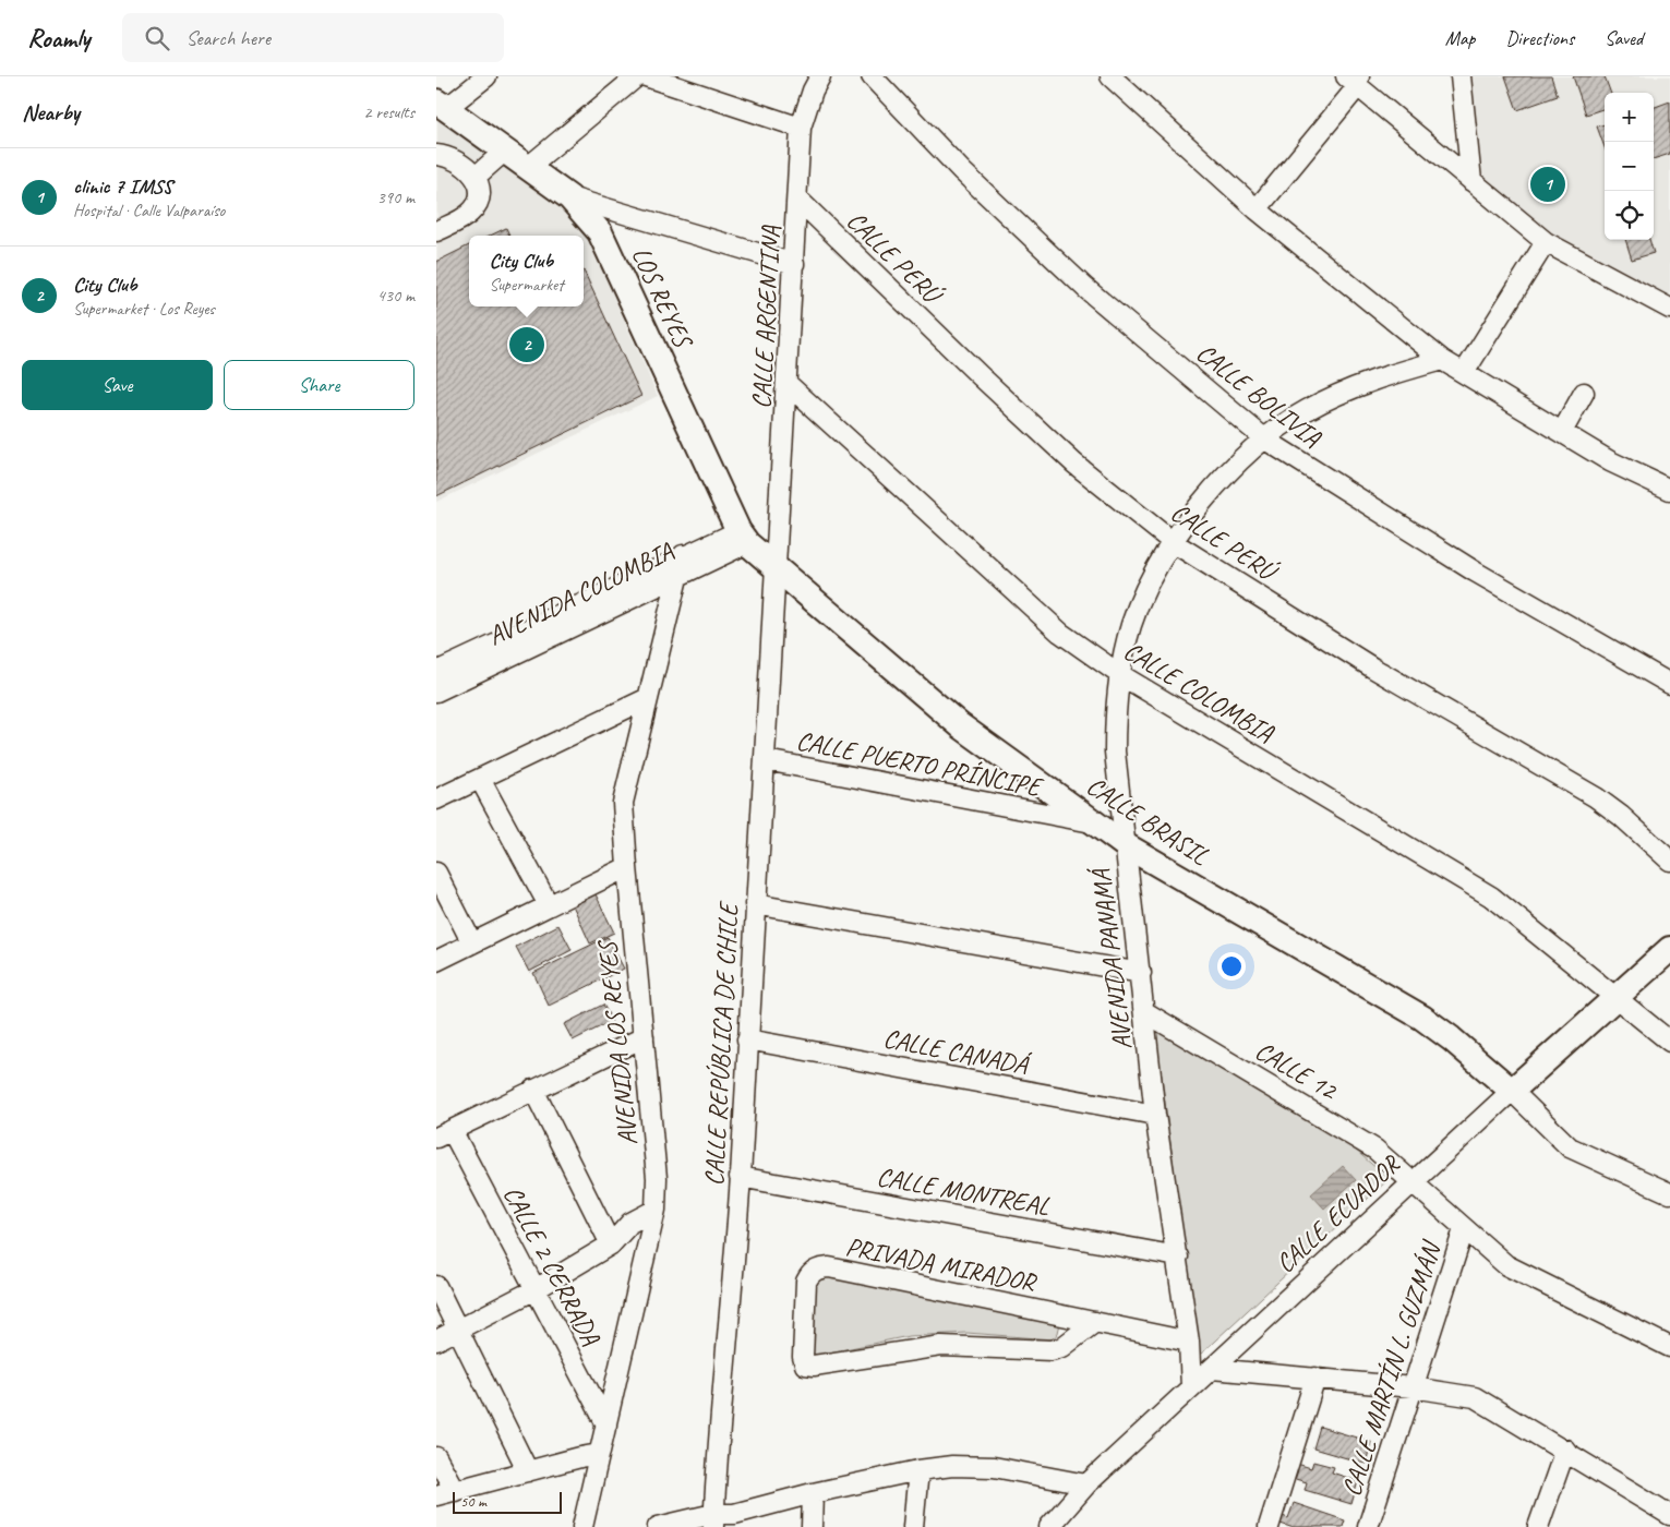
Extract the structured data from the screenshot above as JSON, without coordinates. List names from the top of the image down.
{
  "streets": {
    "main road": ["LOS REYES", "CALLE BRASIL", "CALLE ECUADOR"],
    "street": [
      "CALLE PERÚ",
      "CALLE ARGENTINA",
      "CALLE BOLIVIA",
      "AVENIDA COLOMBIA",
      "CALLE COLOMBIA",
      "CALLE PUERTO PRÍNCIPE",
      "AVENIDA PANAMÁ",
      "AVENIDA LOS REYES",
      "CALLE REPÚBLICA DE CHILE",
      "CALLE CANADÁ",
      "CALLE 12",
      "CALLE MONTREAL",
      "PRIVADA MIRADOR",
      "CALLE 2 CERRADA",
      "CALLE MARTÍN L. GUZMÁN"
    ]
  },
  "crossings": [
    ["CALLE PERÚ", "CALLE ARGENTINA"],
    ["CALLE PERÚ", "AVENIDA PANAMÁ"],
    ["LOS REYES", "CALLE ARGENTINA"],
    ["LOS REYES", "AVENIDA COLOMBIA"],
    ["LOS REYES", "CALLE BRASIL"],
    ["LOS REYES", "CALLE REPÚBLICA DE CHILE"],
    ["CALLE ARGENTINA", "CALLE COLOMBIA"],
    ["CALLE ARGENTINA", "CALLE BRASIL"],
    ["CALLE ARGENTINA", "CALLE REPÚBLICA DE CHILE"],
    ["CALLE BOLIVIA", "AVENIDA PANAMÁ"],
    ["AVENIDA COLOMBIA", "AVENIDA LOS REYES"],
    ["CALLE COLOMBIA", "AVENIDA PANAMÁ"],
    ["CALLE COLOMBIA", "CALLE ECUADOR"],
    ["CALLE PUERTO PRÍNCIPE", "CALLE BRASIL"],
    ["CALLE PUERTO PRÍNCIPE", "CALLE REPÚBLICA DE CHILE"],
    ["CALLE BRASIL", "AVENIDA PANAMÁ"],
    ["CALLE BRASIL", "CALLE REPÚBLICA DE CHILE"],
    ["CALLE BRASIL", "CALLE ECUADOR"],
    ["AVENIDA PANAMÁ", "CALLE CANADÁ"],
    ["AVENIDA PANAMÁ", "CALLE 12"],
    ["AVENIDA PANAMÁ", "CALLE MONTREAL"],
    ["AVENIDA PANAMÁ", "CALLE ECUADOR"],
    ["AVENIDA PANAMÁ", "PRIVADA MIRADOR"],
    ["AVENIDA LOS REYES", "CALLE 2 CERRADA"],
    ["CALLE REPÚBLICA DE CHILE", "CALLE CANADÁ"],
    ["CALLE REPÚBLICA DE CHILE", "CALLE MONTREAL"],
    ["CALLE 12", "CALLE ECUADOR"],
    ["CALLE 12", "CALLE MARTÍN L. GUZMÁN"]
  ],
  "scale_bar": "50 m",
  "page": {
    "header": "Roamly",
    "search": "Search here",
    "nav": ["Map", "Directions", "Saved"],
    "heading": ["Nearby", "2 results"],
    "map_buttons": ["+", "−"],
    "list": [
      {
        "mark": "1",
        "name": "clinic 7 IMSS",
        "note": "Hospital · Calle Valparaíso",
        "value": "390 m"
      },
      {
        "mark": "2",
        "name": "City Club",
        "note": "Supermarket · Los Reyes",
        "value": "430 m"
      }
    ],
    "pins": ["1", "2"],
    "popup": ["City Club", "Supermarket"],
    "buttons": ["Save", "Share"],
    "scale": "50 m"
  }
}
